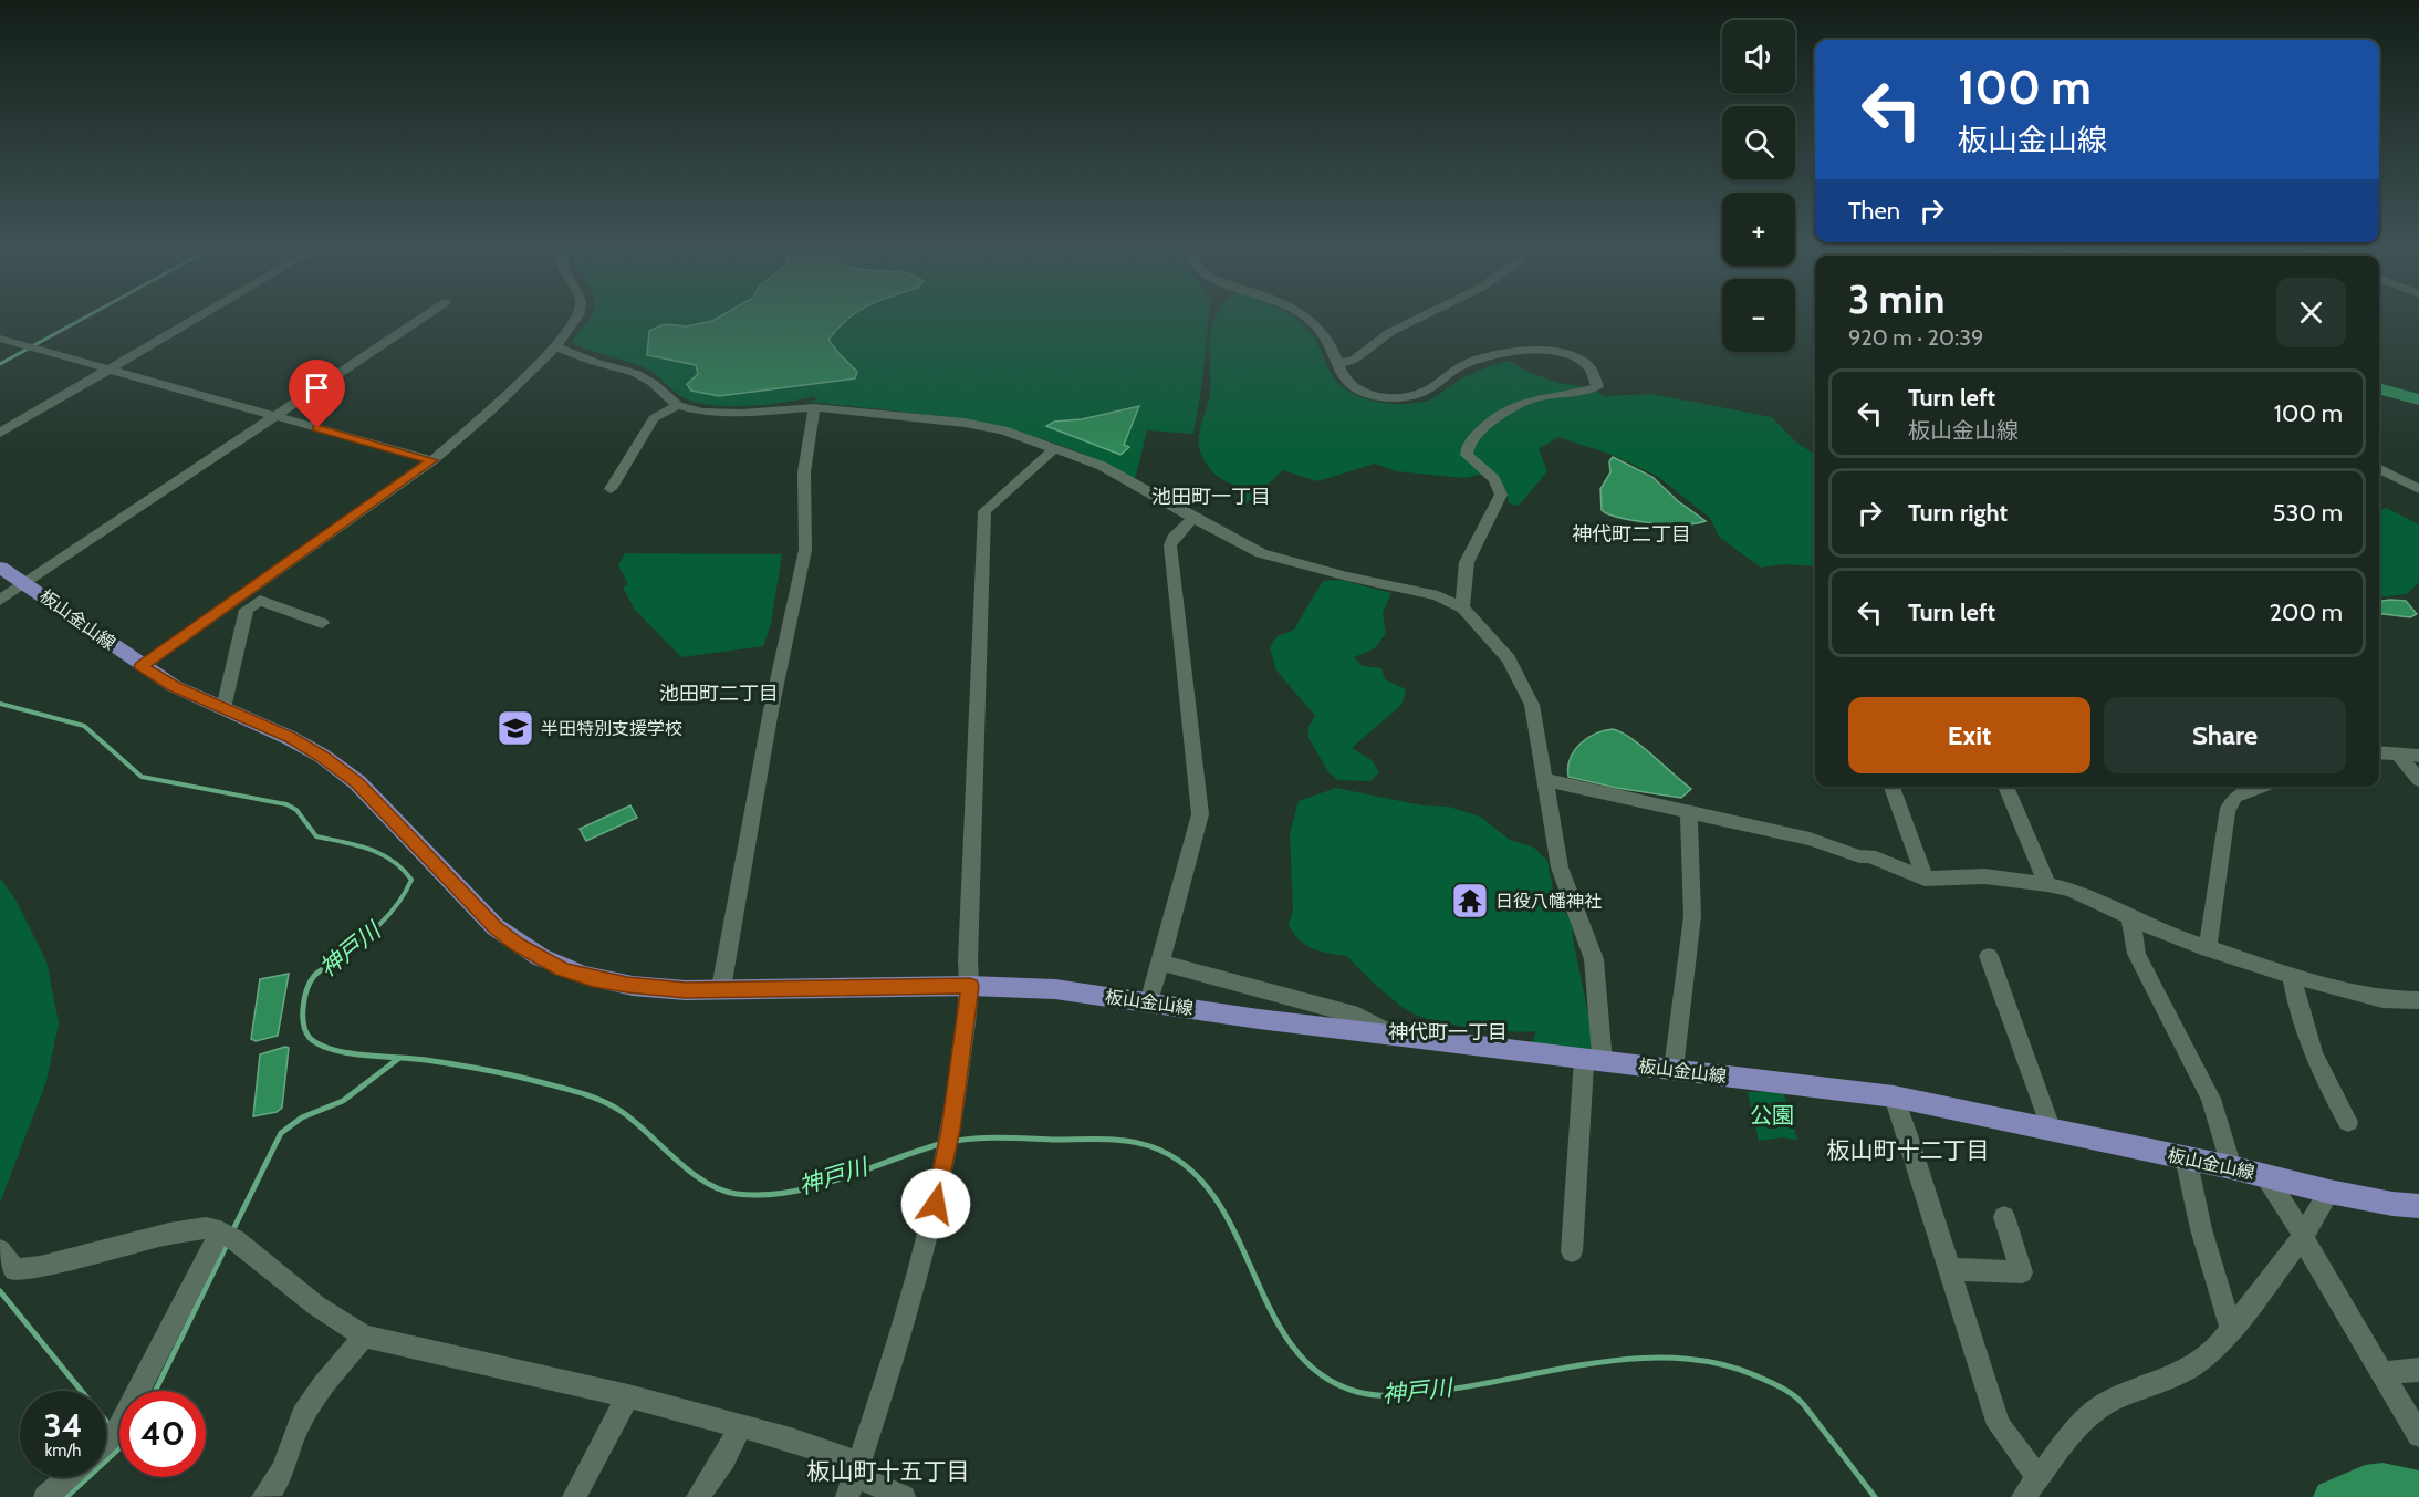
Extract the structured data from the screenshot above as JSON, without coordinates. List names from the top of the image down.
{
  "streets": {
    "main road": ["板山金山線"]
  },
  "districts": [
    "池田町一丁目",
    "神代町二丁目",
    "池田町二丁目",
    "神代町一丁目",
    "板山町十二丁目",
    "板山町十五丁目"
  ],
  "water": ["神戸川"],
  "parks": ["公園"],
  "places": {
    "school or university": ["半田特別支援学校"],
    "temple": ["日役八幡神社"]
  },
  "page": {
    "map_buttons": ["+", "−"],
    "turn": ["100 m", "板山金山線"],
    "then": "Then",
    "heading": ["3 min", "920 m · 20:39"],
    "list": [
      {
        "name": "Turn left",
        "note": "板山金山線",
        "value": "100 m"
      },
      {
        "name": "Turn right",
        "value": "530 m"
      },
      {
        "name": "Turn left",
        "value": "200 m"
      }
    ],
    "buttons": ["Exit", "Share"],
    "speed": "34 km/h",
    "limit": "40"
  }
}
